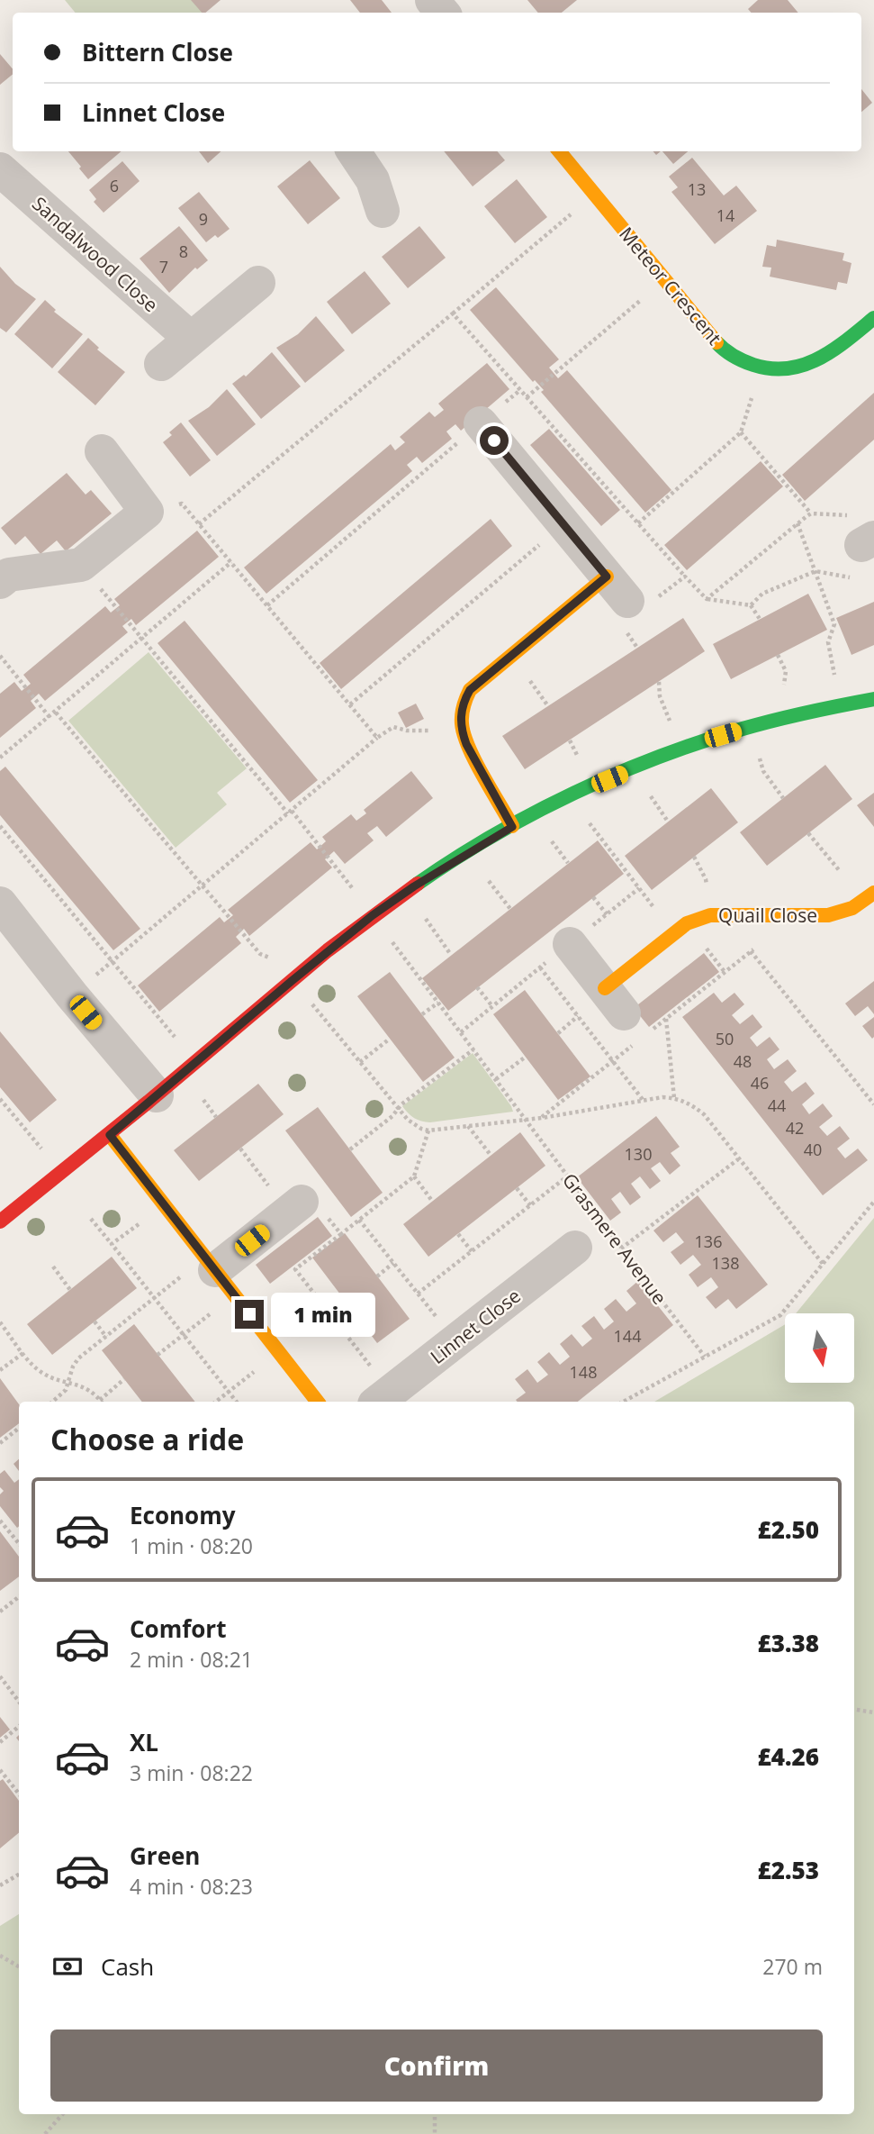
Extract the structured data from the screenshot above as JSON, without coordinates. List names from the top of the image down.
{
  "streets": {
    "street": [
      "Sandalwood Close",
      "Meteor Crescent",
      "Quail Close",
      "Linnet Close"
    ],
    "path": ["Grasmere Avenue"]
  },
  "house_numbers": [
    "6",
    "13",
    "14",
    "9",
    "8",
    "7",
    "50",
    "48",
    "46",
    "44",
    "42",
    "40",
    "130",
    "136",
    "138",
    "144",
    "148"
  ],
  "north": "bottom",
  "page": {
    "banner": ["Bittern Close", "Linnet Close"],
    "bubble": "1 min",
    "heading": "Choose a ride",
    "list": [
      {
        "name": "Economy",
        "note": "1 min · 08:20",
        "value": "£2.50"
      },
      {
        "name": "Comfort",
        "note": "2 min · 08:21",
        "value": "£3.38"
      },
      {
        "name": "XL",
        "note": "3 min · 08:22",
        "value": "£4.26"
      },
      {
        "name": "Green",
        "note": "4 min · 08:23",
        "value": "£2.53"
      }
    ],
    "pay": ["Cash", "270 m"],
    "buttons": "Confirm"
  }
}
